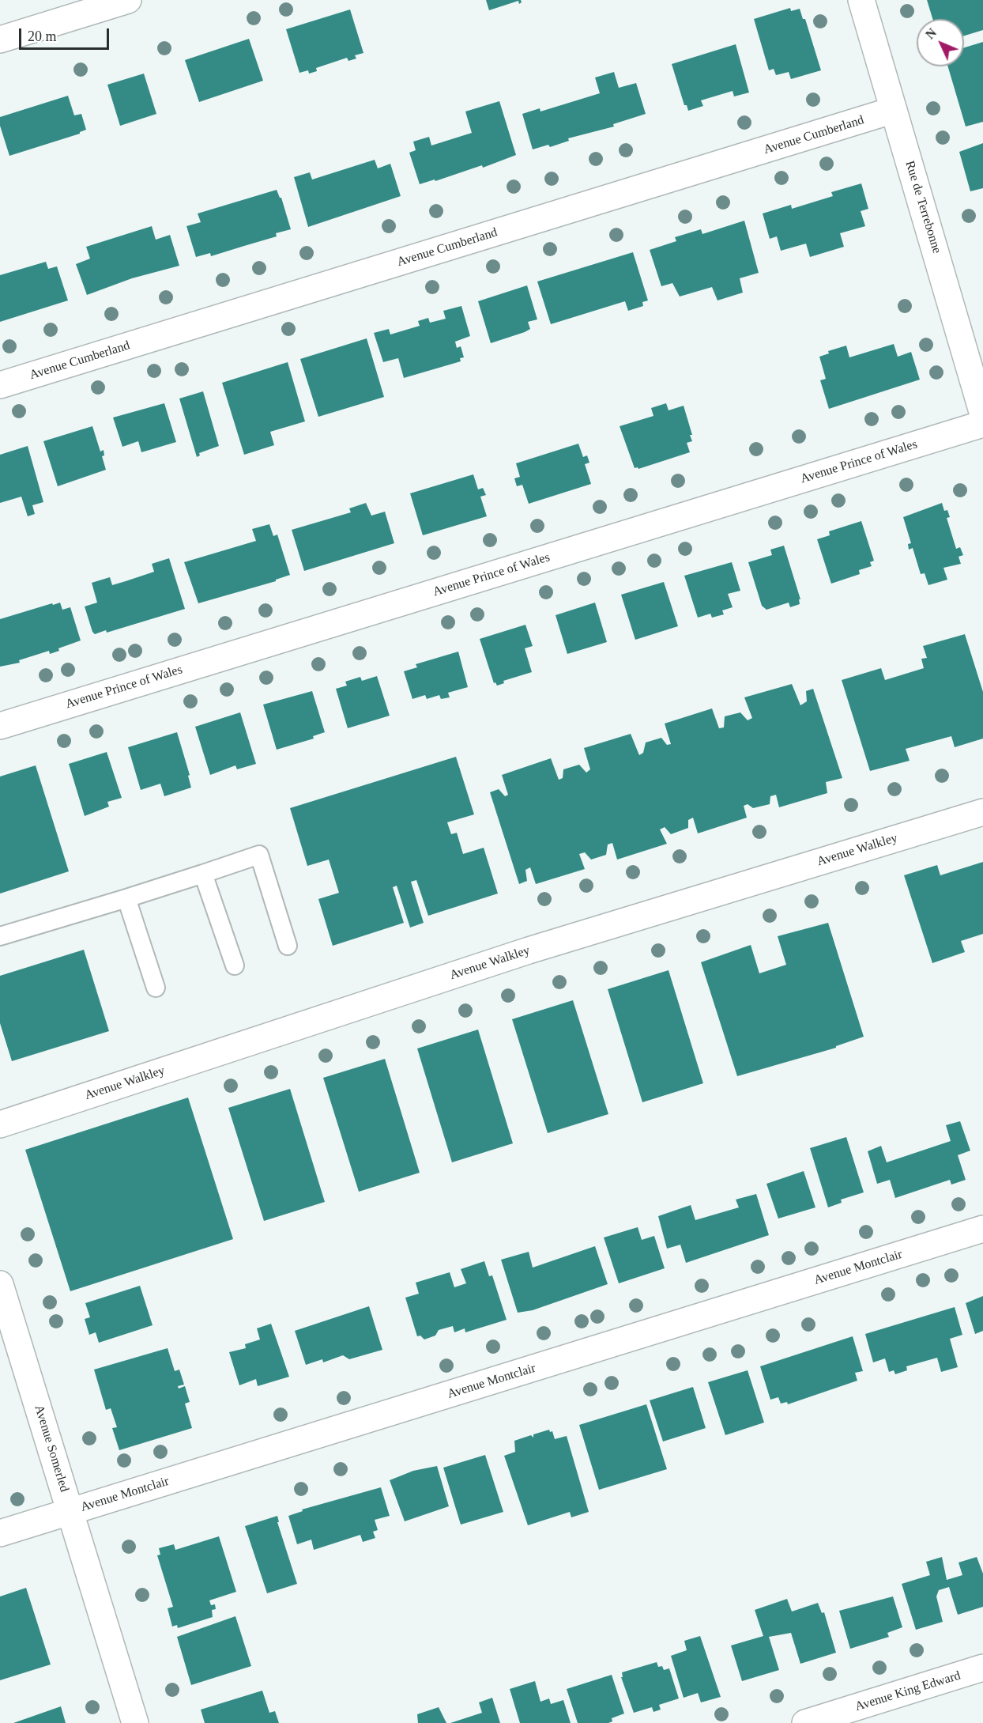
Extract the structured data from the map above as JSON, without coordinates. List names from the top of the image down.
{
  "streets": {
    "street": [
      "Avenue Cumberland",
      "Rue de Terrebonne",
      "Avenue Prince of Wales",
      "Avenue Walkley",
      "Avenue Montclair",
      "Avenue Somerled",
      "Avenue King Edward"
    ]
  },
  "crossings": [
    ["Avenue Cumberland", "Rue de Terrebonne"],
    ["Avenue Montclair", "Avenue Somerled"]
  ],
  "scale_bar": "20 m",
  "north": "top left"
}
